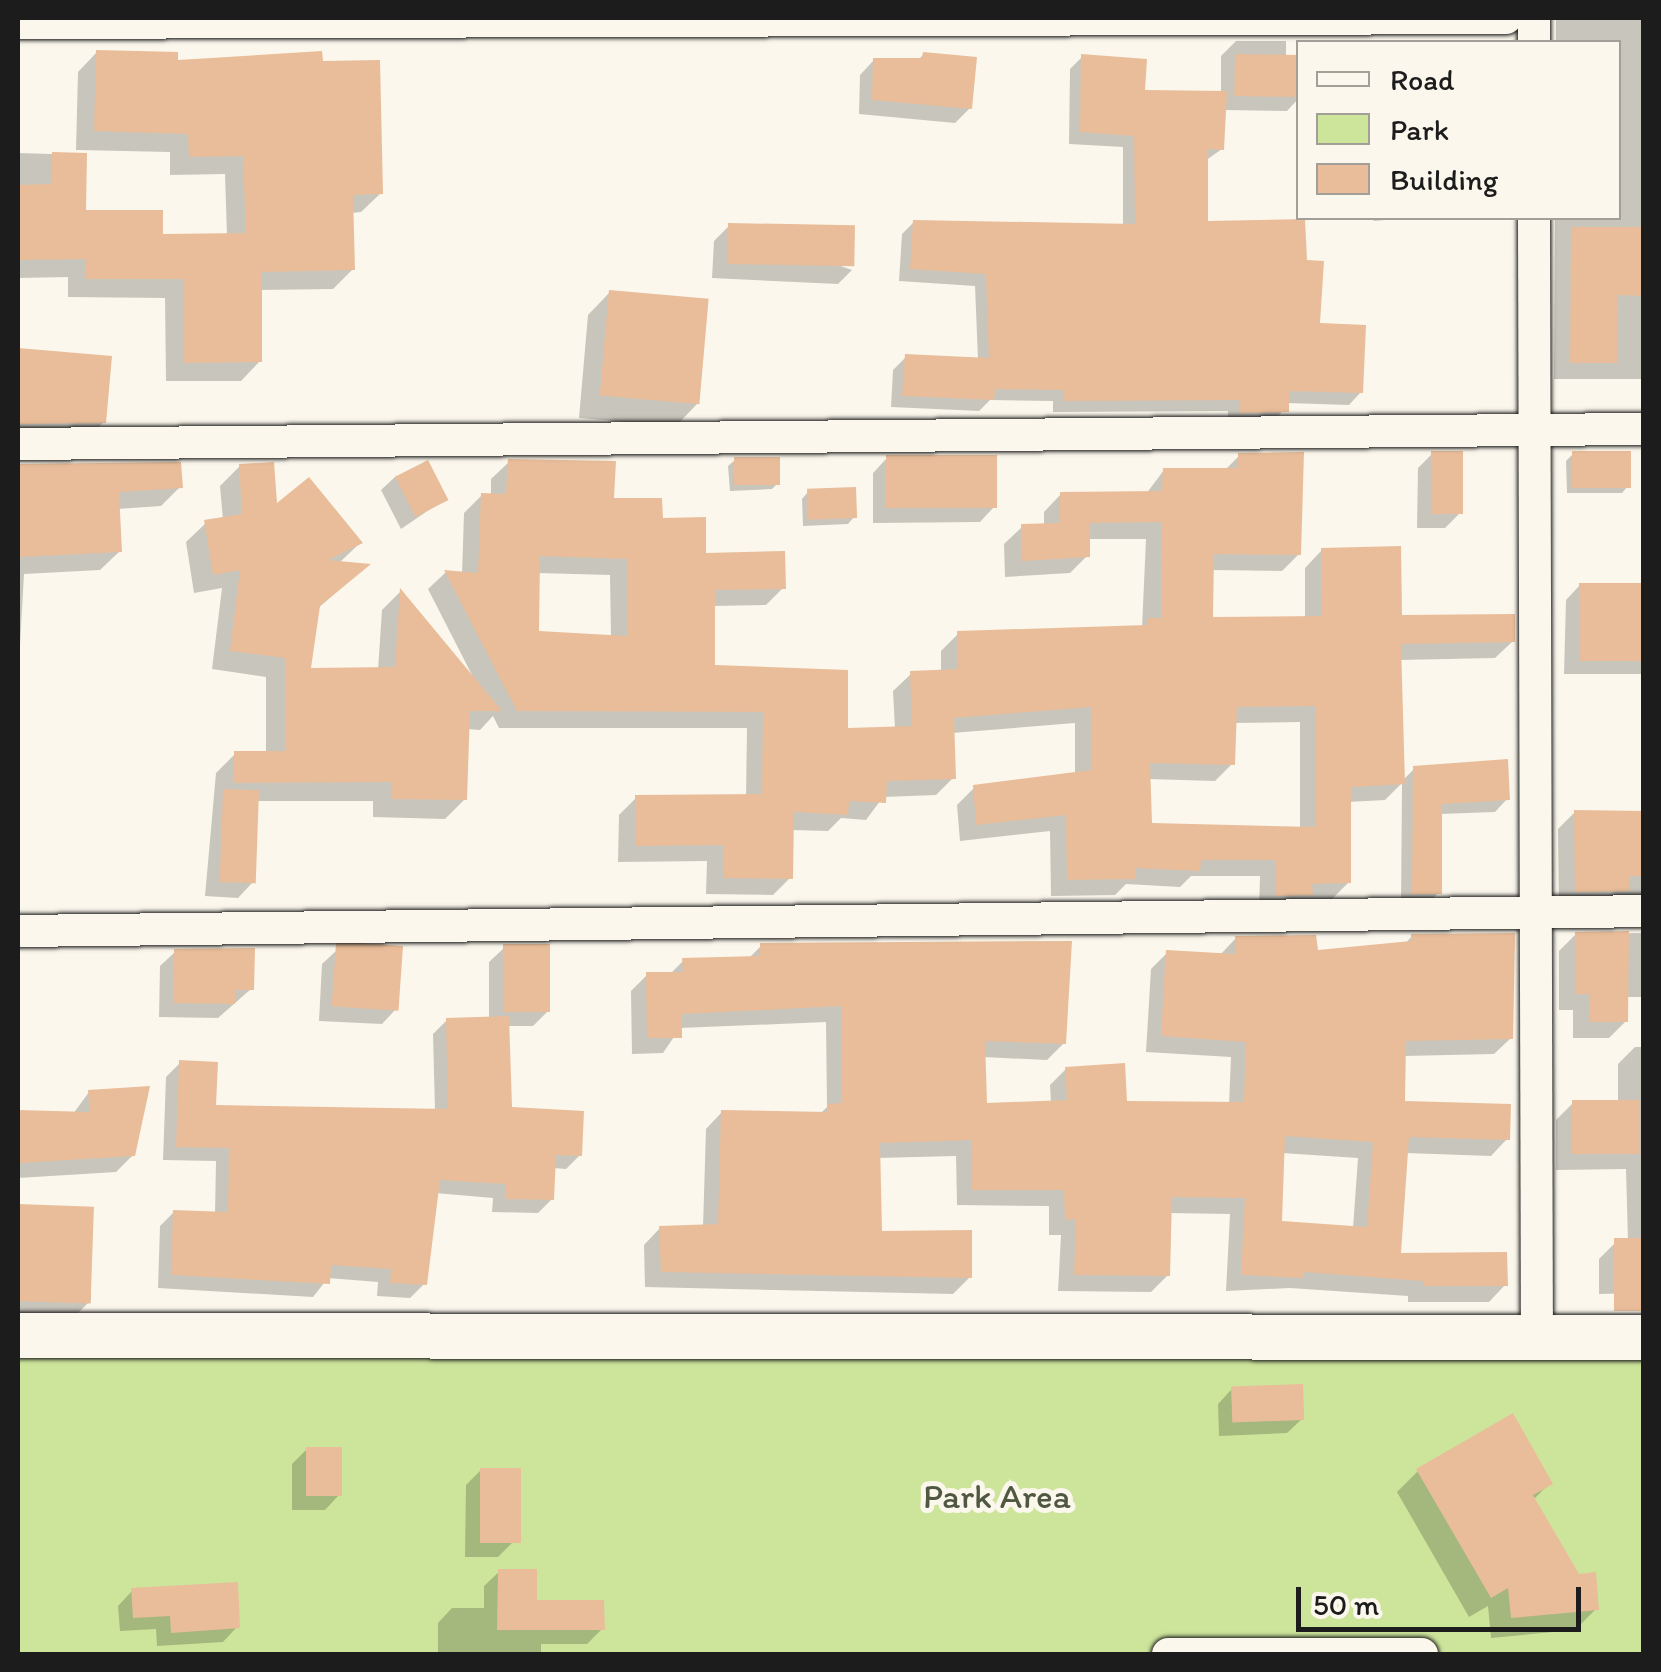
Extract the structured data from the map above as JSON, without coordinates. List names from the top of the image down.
{
  "parks": ["Park Area"],
  "legend": ["Road", "Park", "Building"],
  "scale_bar": "50 m"
}
